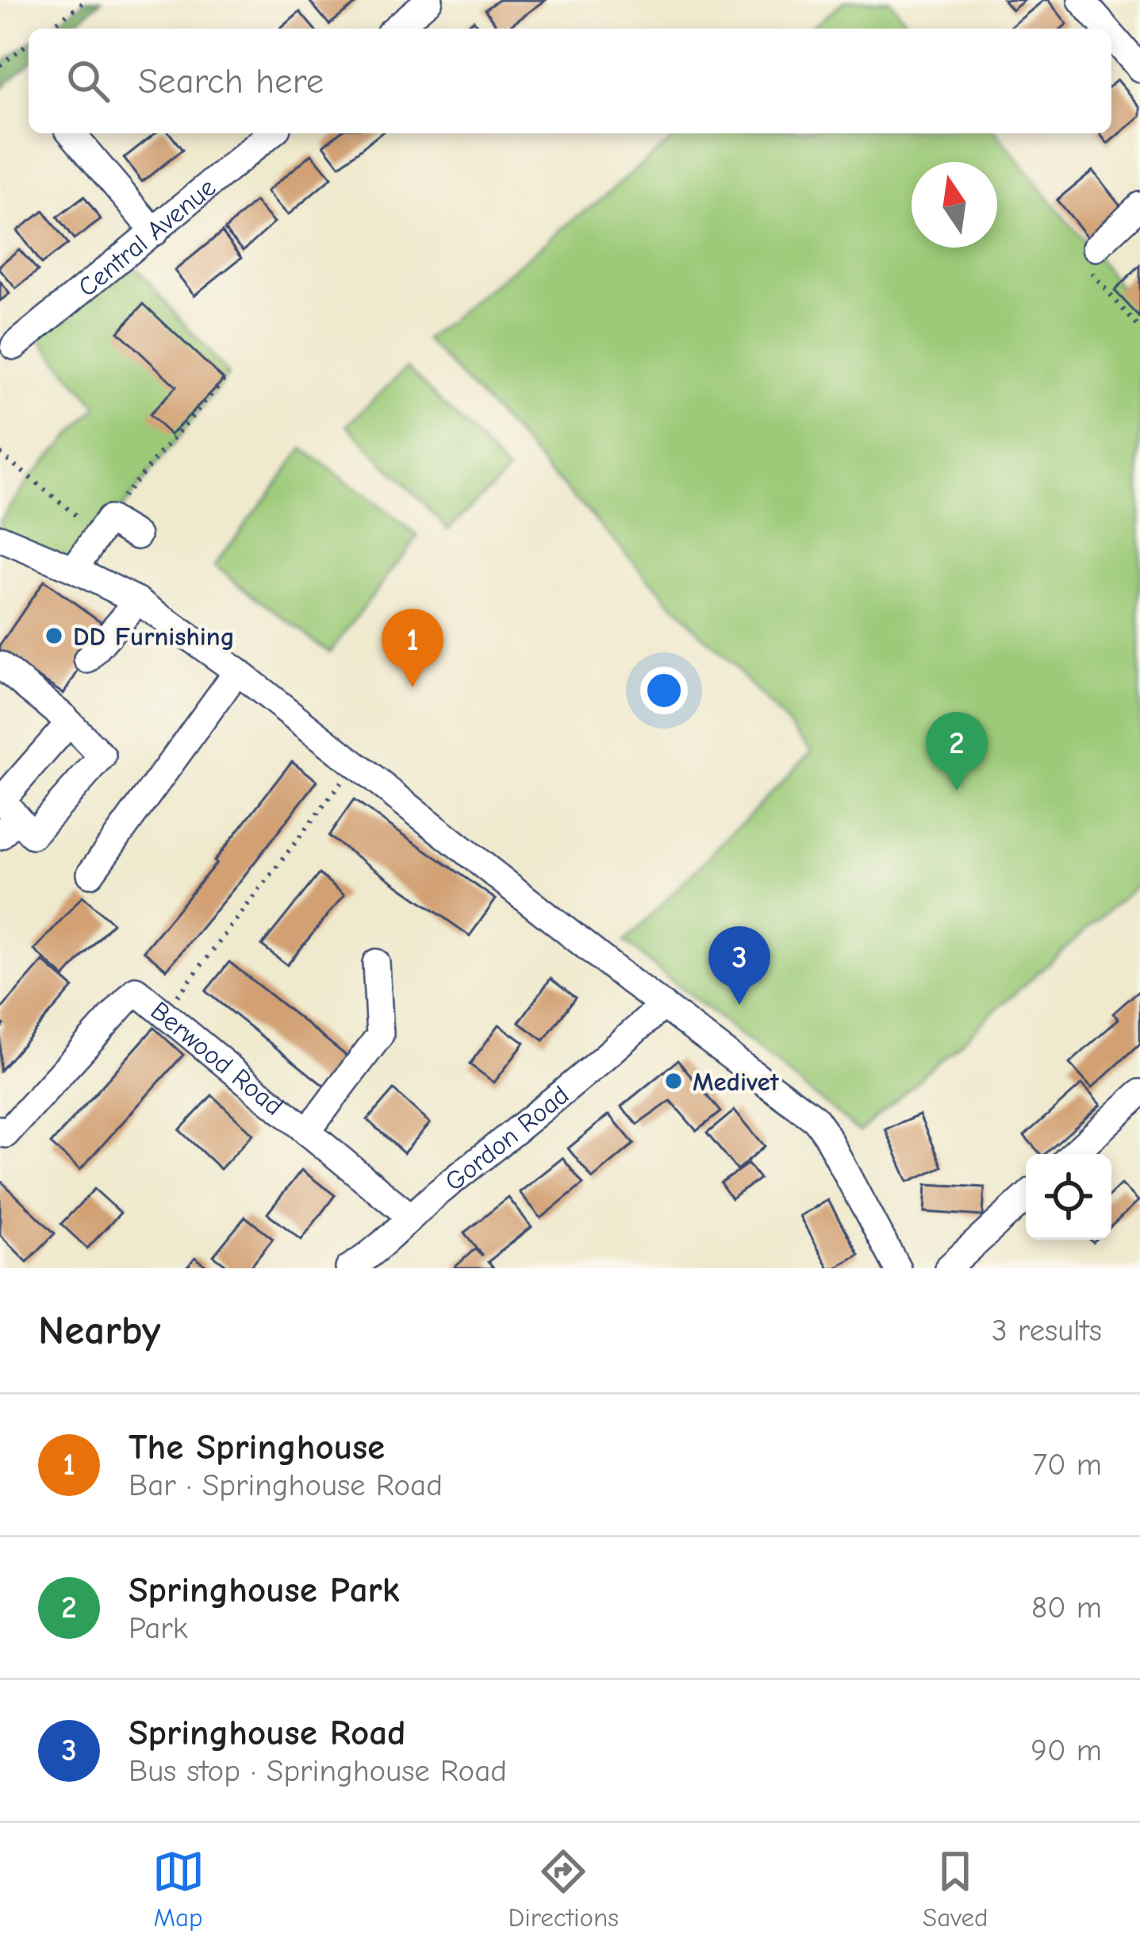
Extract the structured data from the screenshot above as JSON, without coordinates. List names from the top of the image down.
{
  "streets": {
    "street": ["Central Avenue", "Berwood Road", "Gordon Road"]
  },
  "crossings": [
    ["Berwood Road", "Gordon Road"]
  ],
  "places": ["DD Furnishing", "Medivet"],
  "north": "top",
  "page": {
    "search": "Search here",
    "pins": ["1", "2", "3"],
    "heading": ["Nearby", "3 results"],
    "list": [
      {
        "mark": "1",
        "name": "The Springhouse",
        "note": "Bar · Springhouse Road",
        "value": "70 m"
      },
      {
        "mark": "2",
        "name": "Springhouse Park",
        "note": "Park",
        "value": "80 m"
      },
      {
        "mark": "3",
        "name": "Springhouse Road",
        "note": "Bus stop · Springhouse Road",
        "value": "90 m"
      }
    ],
    "nav": ["Map", "Directions", "Saved"]
  }
}
